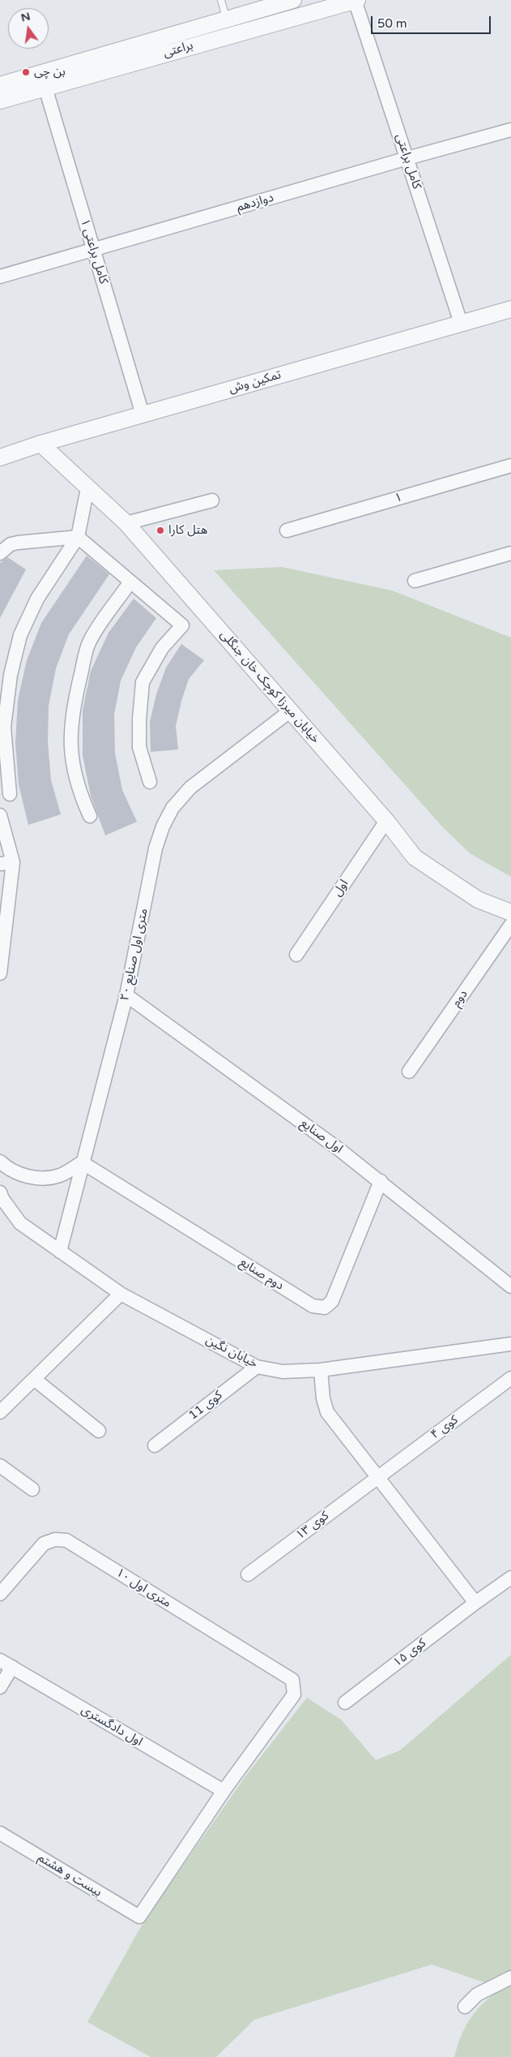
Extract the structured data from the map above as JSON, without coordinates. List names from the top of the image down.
{
  "streets": {
    "street": [
      "براعتی",
      "کامل براعتی",
      "دوازدهم",
      "کامل براعتی ۱",
      "تمکین وش",
      "۱",
      "خیابان میرزا کوچک خان جنگلی",
      "اول",
      "۲۰ متری اول صنایع",
      "دوم",
      "اول صنایع",
      "دوم صنایع",
      "خیابان نگین",
      "کوی 11",
      "کوی ۴",
      "کوی ۱۳",
      "۱۰ متری اول",
      "کوی ۱۵",
      "اول دادگستری",
      "بیست و هشتم"
    ]
  },
  "crossings": [
    ["براعتی", "کامل براعتی"],
    ["براعتی", "کامل براعتی ۱"],
    ["کامل براعتی", "دوازدهم"],
    ["کامل براعتی", "تمکین وش"],
    ["دوازدهم", "کامل براعتی ۱"],
    ["کامل براعتی ۱", "تمکین وش"],
    ["تمکین وش", "خیابان میرزا کوچک خان جنگلی"],
    ["خیابان میرزا کوچک خان جنگلی", "اول"],
    ["خیابان میرزا کوچک خان جنگلی", "۲۰ متری اول صنایع"],
    ["۲۰ متری اول صنایع", "اول صنایع"],
    ["۲۰ متری اول صنایع", "دوم صنایع"],
    ["۲۰ متری اول صنایع", "خیابان نگین"],
    ["اول صنایع", "دوم صنایع"],
    ["خیابان نگین", "کوی 11"],
    ["کوی ۴", "کوی ۱۳"],
    ["۱۰ متری اول", "اول دادگستری"],
    ["۱۰ متری اول", "بیست و هشتم"],
    ["اول دادگستری", "بیست و هشتم"]
  ],
  "places": ["بن چی", "هتل کارا"],
  "scale_bar": "50 m",
  "north": "top"
}
